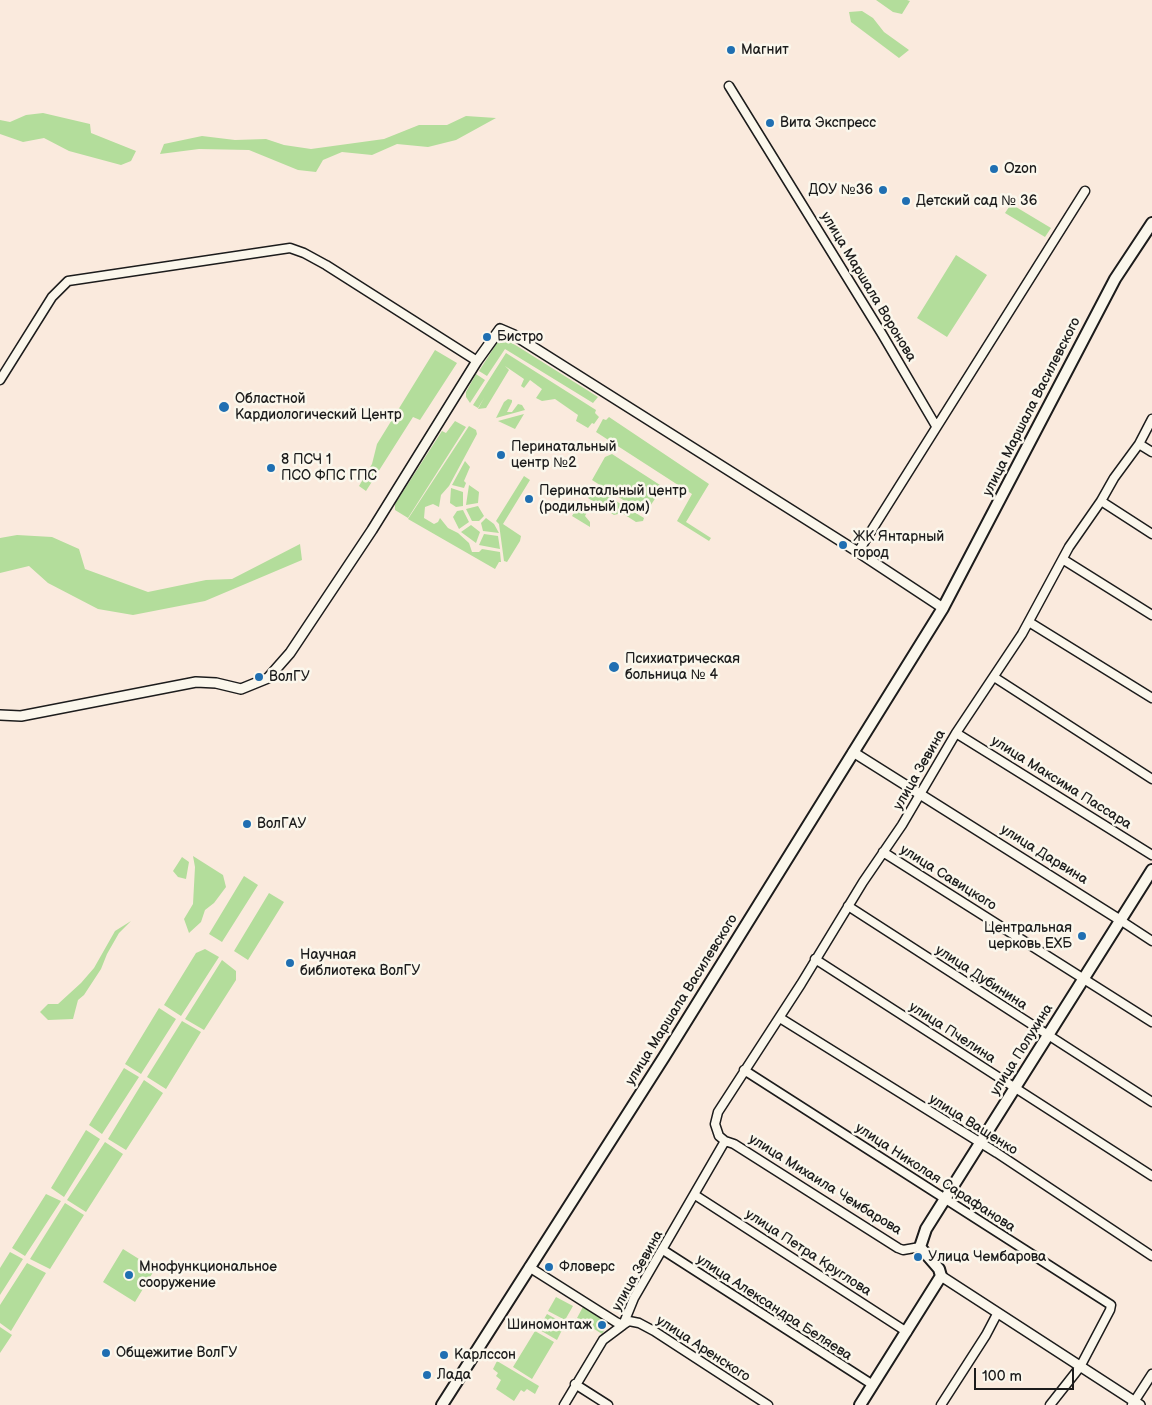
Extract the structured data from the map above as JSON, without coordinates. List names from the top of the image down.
{
  "streets": {
    "main road": ["улица Маршала Василевского", "улица Полухина"],
    "street": [
      "улица Маршала Воронова",
      "улица Зевина",
      "улица Максима Пассара",
      "улица Дарвина",
      "улица Савицкого",
      "улица Дубинина",
      "улица Пчелина",
      "улица Ващенко",
      "улица Николая Сарафанова",
      "улица Михаила Чембарова",
      "улица Петра Круглова",
      "улица Александра Беляева",
      "улица Аренского"
    ]
  },
  "crossings": [
    ["улица Маршала Василевского", "улица Дарвина"],
    ["улица Зевина", "улица Максима Пассара"],
    ["улица Зевина", "улица Дарвина"],
    ["улица Зевина", "улица Савицкого"],
    ["улица Зевина", "улица Дубинина"],
    ["улица Зевина", "улица Пчелина"],
    ["улица Зевина", "улица Ващенко"],
    ["улица Зевина", "улица Николая Сарафанова"],
    ["улица Зевина", "улица Михаила Чембарова"],
    ["улица Зевина", "улица Петра Круглова"],
    ["улица Зевина", "улица Александра Беляева"],
    ["улица Зевина", "улица Аренского"],
    ["улица Дарвина", "улица Полухина"],
    ["улица Савицкого", "улица Полухина"],
    ["улица Дубинина", "улица Полухина"],
    ["улица Пчелина", "улица Полухина"],
    ["улица Полухина", "улица Ващенко"],
    ["улица Полухина", "улица Николая Сарафанова"],
    ["улица Полухина", "улица Михаила Чембарова"]
  ],
  "places": [
    "Магнит",
    "Вита Экспресс",
    "Ozon",
    "ДОУ №36",
    "Детский сад № 36",
    "Бистро",
    "Областной Кардиологический Центр",
    "Перинатальный центр №2",
    "8 ПСЧ 1 ПСО ФПС ГПС",
    "Перинатальный центр (родильный дом)",
    "ЖК Янтарный город",
    "Психиатрическая больница № 4",
    "ВолГУ",
    "ВолГАУ",
    "Центральная церковь ЕХБ",
    "Научная библиотека ВолГУ",
    "Улица Чембарова",
    "Фловерс",
    "Мнофункциональное сооружение",
    "Шиномонтаж",
    "Общежитие ВолГУ",
    "Карлссон",
    "Лада"
  ],
  "scale_bar": "100 m"
}
